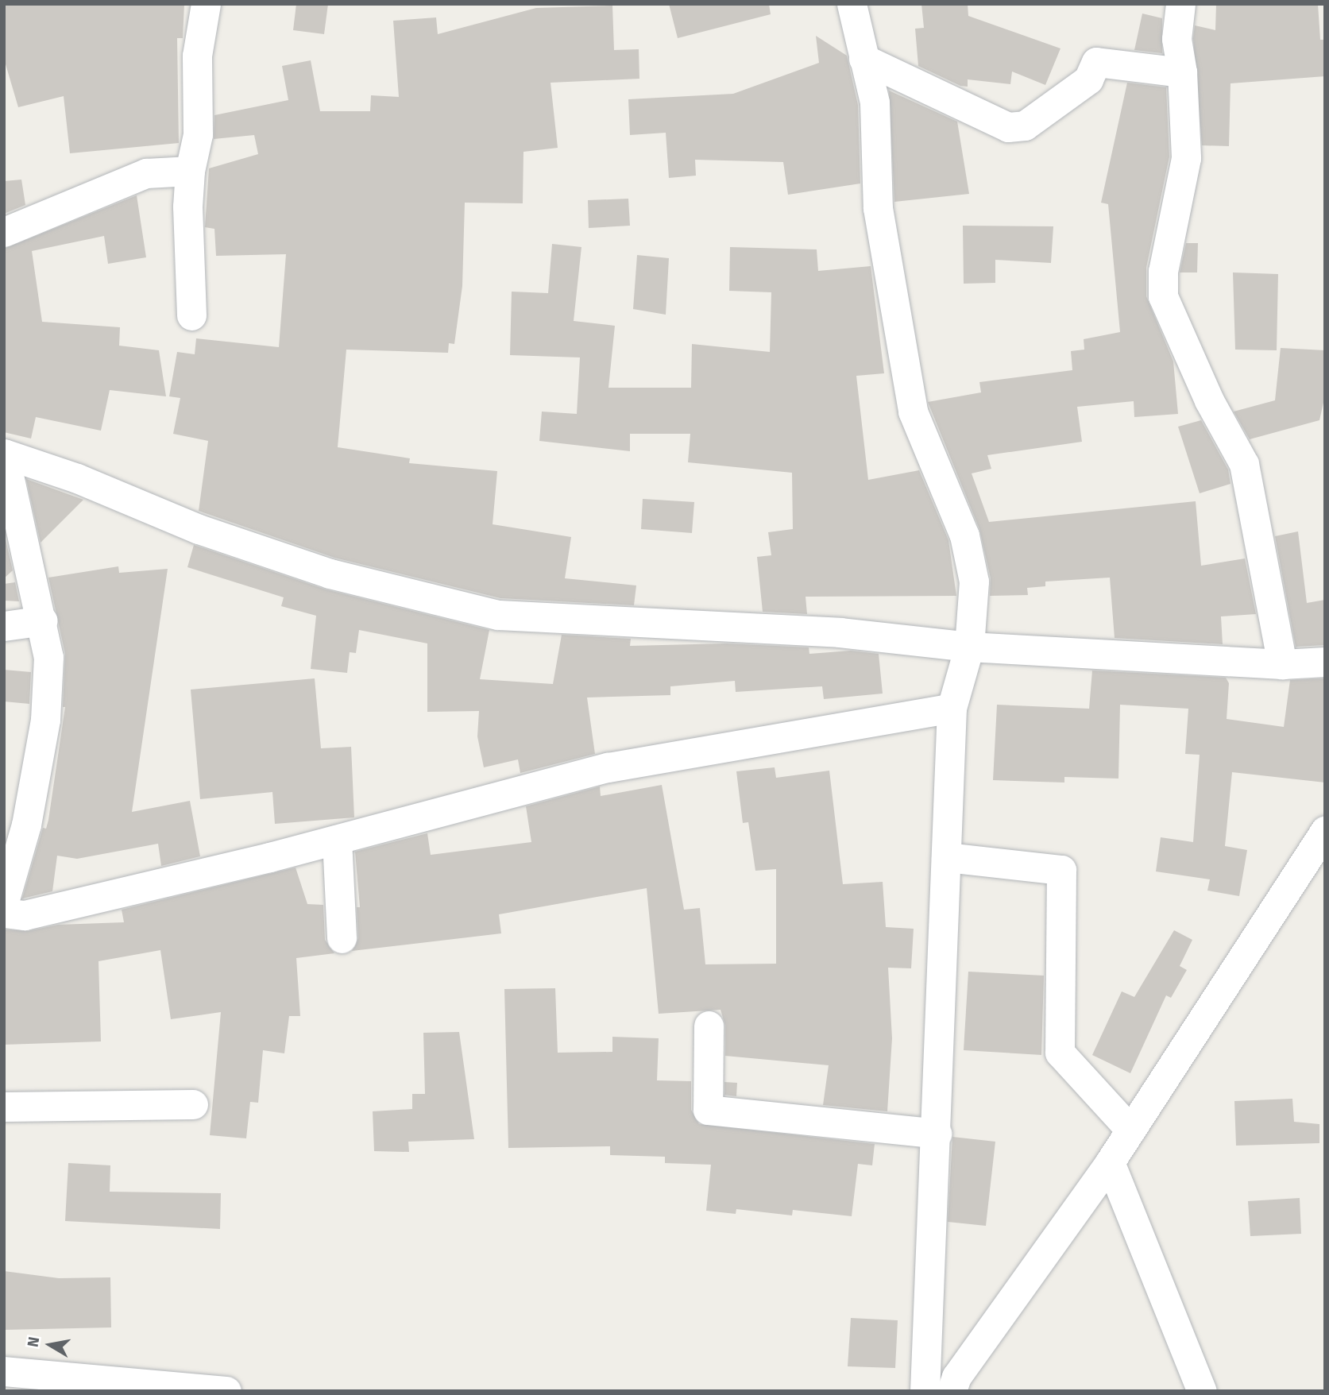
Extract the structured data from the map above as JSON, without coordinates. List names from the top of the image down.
{
  "north": "left"
}
